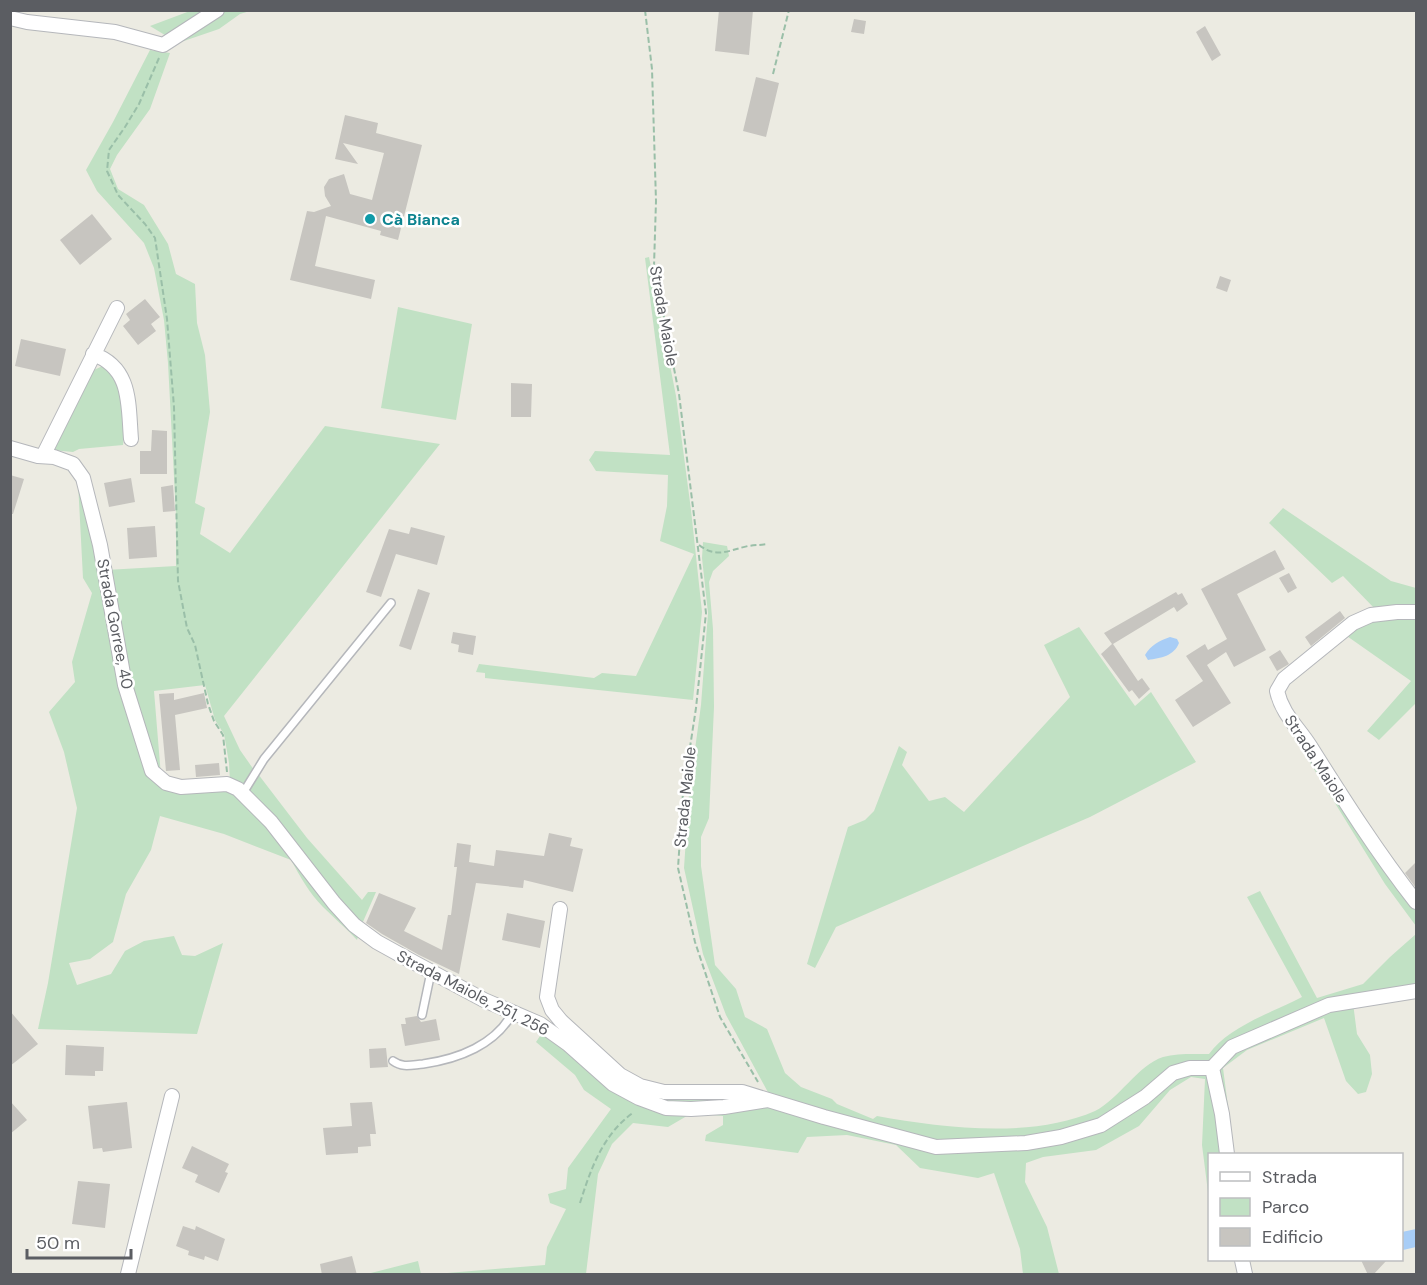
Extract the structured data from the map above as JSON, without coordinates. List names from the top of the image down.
{
  "streets": {
    "street": ["Strada Maiole", "Strada Gorree, 40", "Strada Maiole, 251, 256"]
  },
  "crossings": [
    ["Strada Maiole", "Strada Maiole, 251, 256"],
    ["Strada Gorree, 40", "Strada Maiole, 251, 256"]
  ],
  "places": ["Cà Bianca"],
  "legend": ["Strada", "Parco", "Edificio"],
  "scale_bar": "50 m"
}
